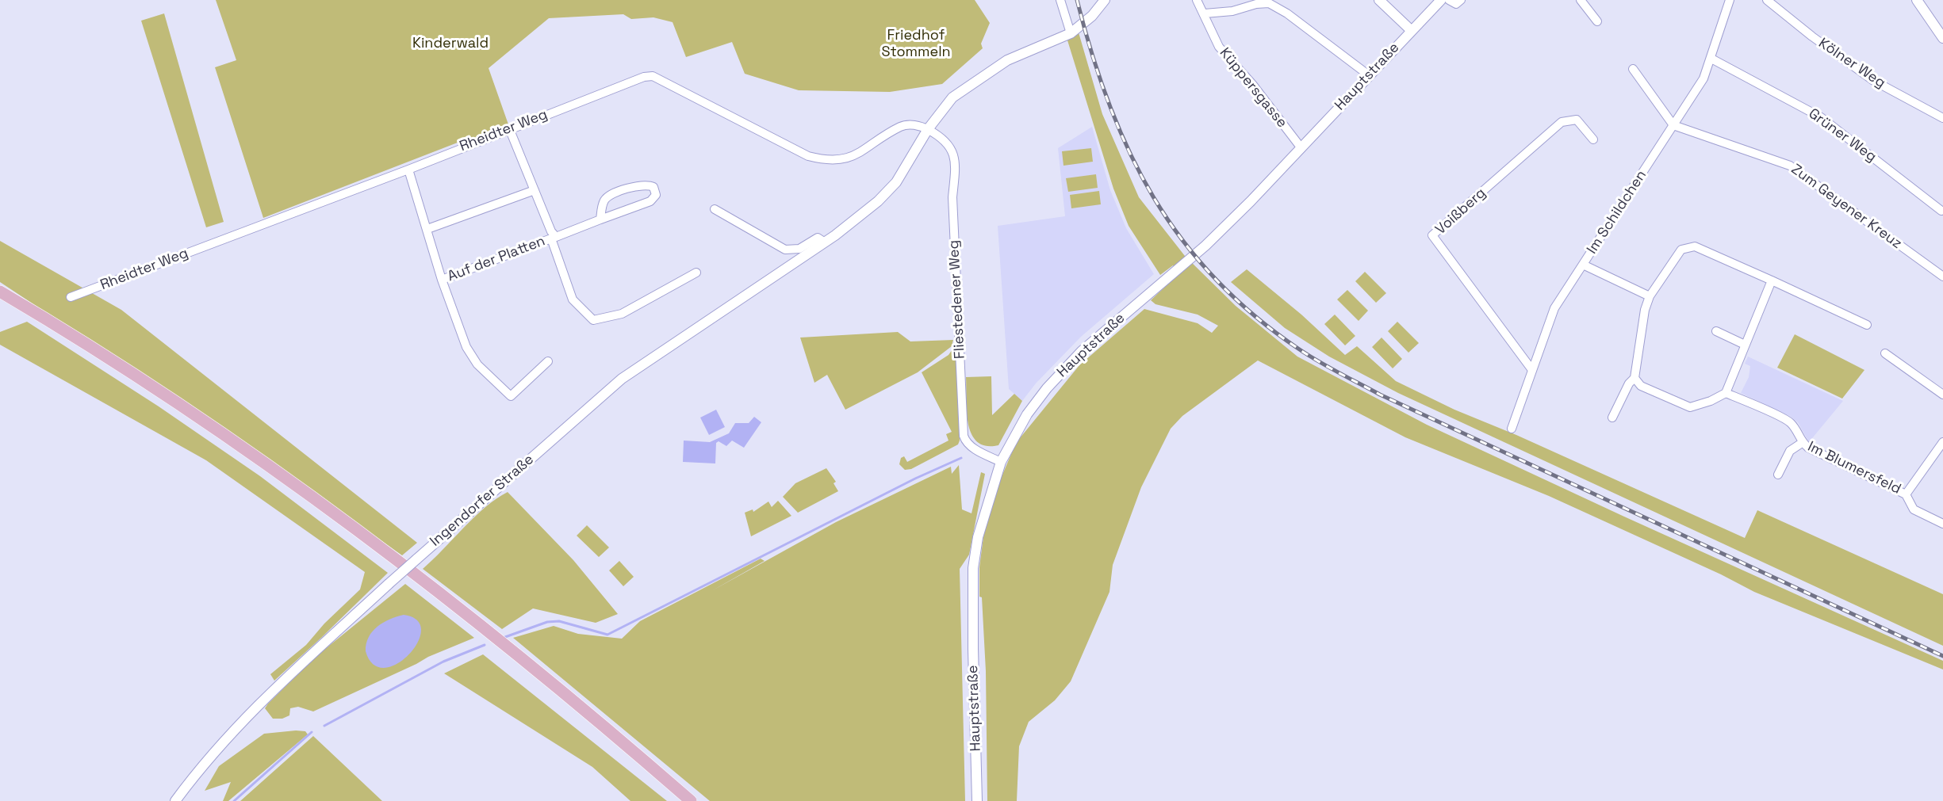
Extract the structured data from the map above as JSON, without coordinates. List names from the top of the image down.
{
  "streets": {
    "street": [
      "Kölner Weg",
      "Hauptstraße",
      "Küppersgasse",
      "Rheidter Weg",
      "Grüner Weg",
      "Zum Geyener Kreuz",
      "Voißberg",
      "Im Schildchen",
      "Auf der Platten",
      "Fliestedener Weg",
      "Im Blumersfeld",
      "Ingendorfer Straße"
    ]
  },
  "crossings": [
    ["Hauptstraße", "Küppersgasse"],
    ["Hauptstraße", "Fliestedener Weg"],
    ["Rheidter Weg", "Auf der Platten"],
    ["Rheidter Weg", "Fliestedener Weg"],
    ["Rheidter Weg", "Ingendorfer Straße"],
    ["Grüner Weg", "Im Schildchen"],
    ["Zum Geyener Kreuz", "Im Schildchen"],
    ["Voißberg", "Im Schildchen"],
    ["Fliestedener Weg", "Ingendorfer Straße"]
  ],
  "parks": ["Friedhof Stommeln", "Kinderwald"]
}
